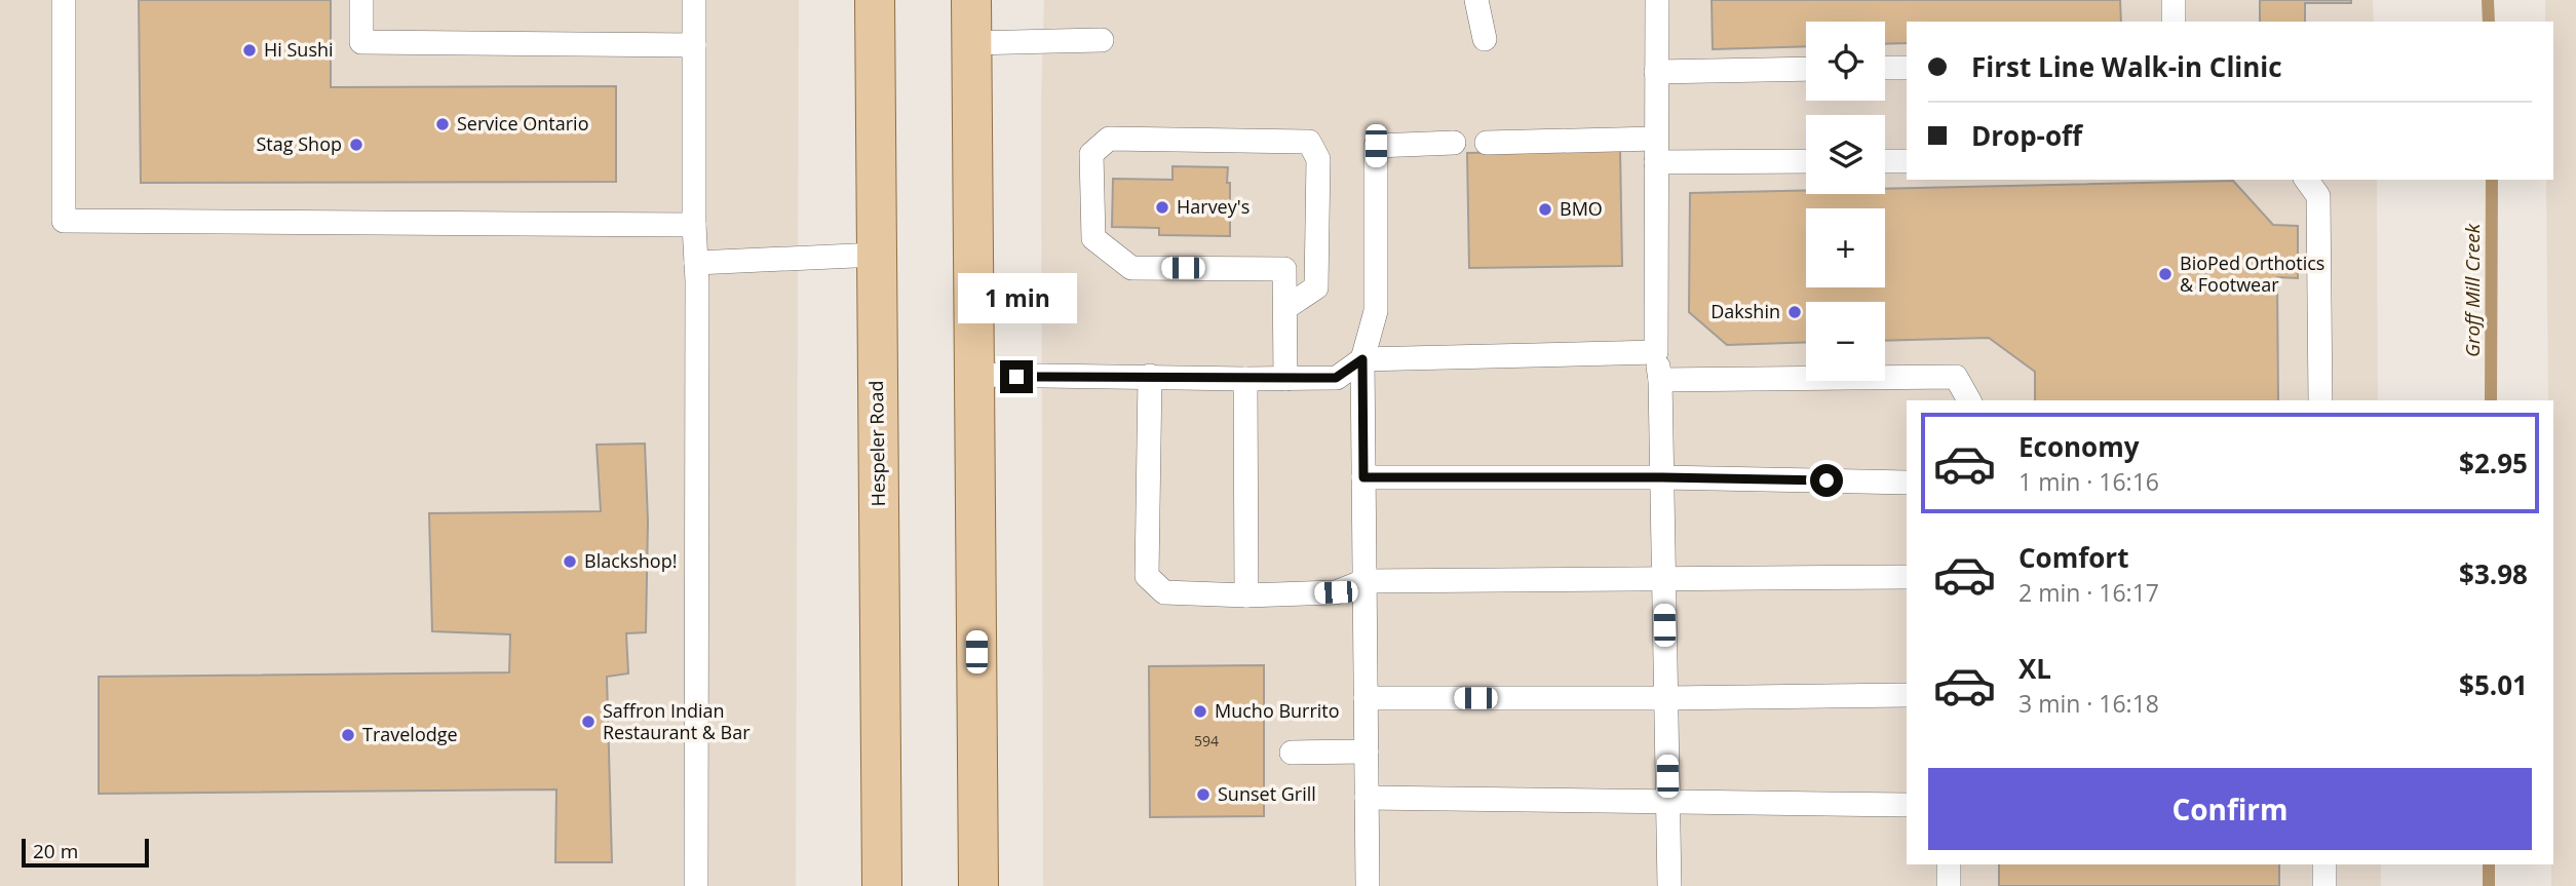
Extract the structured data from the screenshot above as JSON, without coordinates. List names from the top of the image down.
{
  "streets": {
    "main road": ["Hespeler Road"]
  },
  "water": ["Groff Mill Creek"],
  "places": [
    "Hi Sushi",
    "Service Ontario",
    "Stag Shop",
    "Harvey's",
    "BMO",
    "BioPed Orthotics & Footwear",
    "Dakshin",
    "Blackshop!",
    "Mucho Burrito",
    "Saffron Indian Restaurant & Bar",
    "Travelodge",
    "Sunset Grill"
  ],
  "house_numbers": ["594"],
  "scale_bar": "20 m",
  "page": {
    "map_buttons": ["+", "−"],
    "banner": ["First Line Walk-in Clinic", "Drop-off"],
    "bubble": "1 min",
    "list": [
      {
        "name": "Economy",
        "note": "1 min · 16:16",
        "value": "$2.95"
      },
      {
        "name": "Comfort",
        "note": "2 min · 16:17",
        "value": "$3.98"
      },
      {
        "name": "XL",
        "note": "3 min · 16:18",
        "value": "$5.01"
      }
    ],
    "buttons": "Confirm",
    "scale": "20 m"
  }
}
